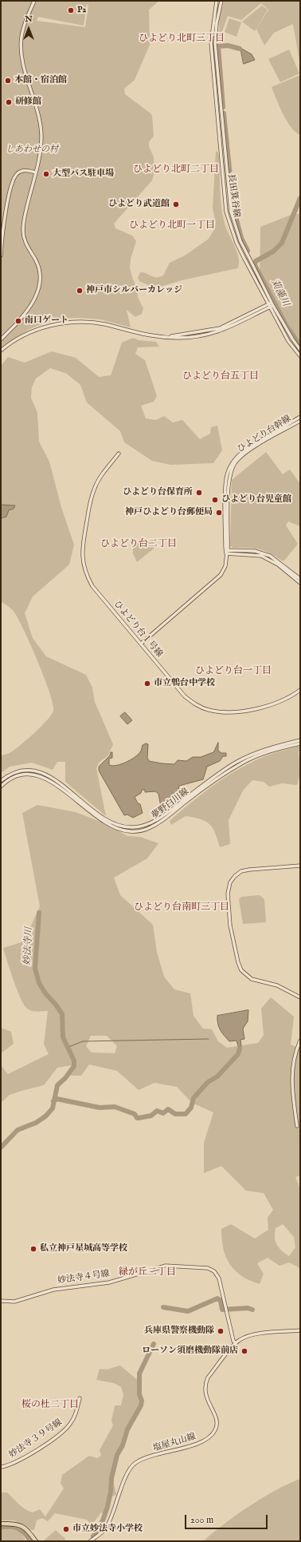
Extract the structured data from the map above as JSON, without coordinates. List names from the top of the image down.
{
  "streets": {
    "street": [
      "長田箕谷線",
      "ひよどり台幹線",
      "ひよどり台１号線",
      "夢野白川線",
      "妙法寺４号線",
      "妙法寺３９号線",
      "塩屋丸山線"
    ]
  },
  "crossings": [
    ["妙法寺４号線", "塩屋丸山線"]
  ],
  "districts": [
    "ひよどり北町三丁目",
    "ひよどり北町二丁目",
    "ひよどり北町一丁目",
    "ひよどり台五丁目",
    "ひよどり台二丁目",
    "ひよどり台一丁目",
    "ひよどり台南町三丁目",
    "緑が丘二丁目",
    "桜の杜二丁目"
  ],
  "water": ["苅藻川", "妙法寺川"],
  "parks": ["しあわせの村"],
  "places": [
    "P2",
    "本館・宿泊館",
    "研修館",
    "大型バス駐車場",
    "ひよどり武道館",
    "神戸市シルバーカレッジ",
    "南口ゲート",
    "ひよどり台保育所",
    "ひよどり台児童館",
    "神戸ひよどり台郵便局",
    "市立鵯台中学校",
    "私立神戸星城高等学校",
    "兵庫県警察機動隊",
    "ローソン須磨機動隊前店",
    "市立妙法寺小学校"
  ],
  "scale_bar": "200 m",
  "north": "top"
}
